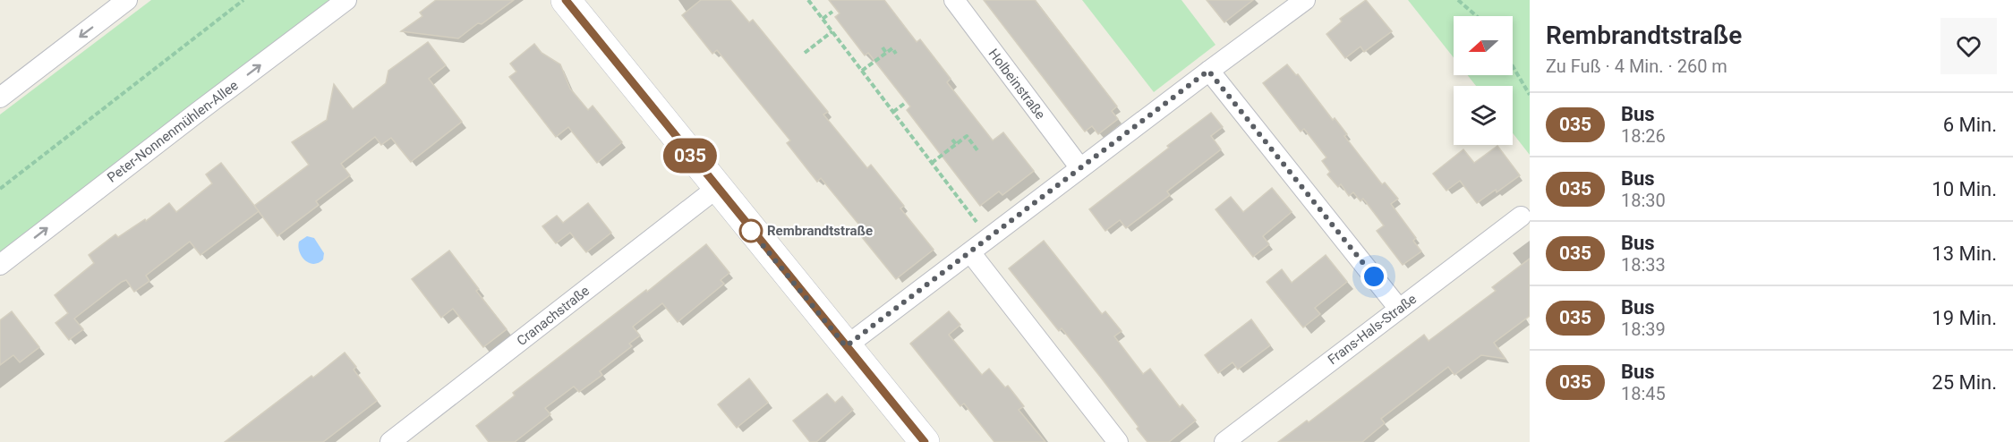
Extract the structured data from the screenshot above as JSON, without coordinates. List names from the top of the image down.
{
  "streets": {
    "street": [
      "Holbeinstraße",
      "Peter-Nonnenmühlen-Allee",
      "Cranachstraße",
      "Frans-Hals-Straße"
    ]
  },
  "places": ["Rembrandtstraße"],
  "lines": ["bus line 035"],
  "north": "left",
  "page": {
    "on_map": "035",
    "heading": ["Rembrandtstraße", "Zu Fuß · 4 Min. · 260 m"],
    "list": [
      {
        "mark": "035",
        "name": "Bus",
        "note": "18:26",
        "value": "6 Min."
      },
      {
        "mark": "035",
        "name": "Bus",
        "note": "18:30",
        "value": "10 Min."
      },
      {
        "mark": "035",
        "name": "Bus",
        "note": "18:33",
        "value": "13 Min."
      },
      {
        "mark": "035",
        "name": "Bus",
        "note": "18:39",
        "value": "19 Min."
      },
      {
        "mark": "035",
        "name": "Bus",
        "note": "18:45",
        "value": "25 Min."
      }
    ]
  }
}
